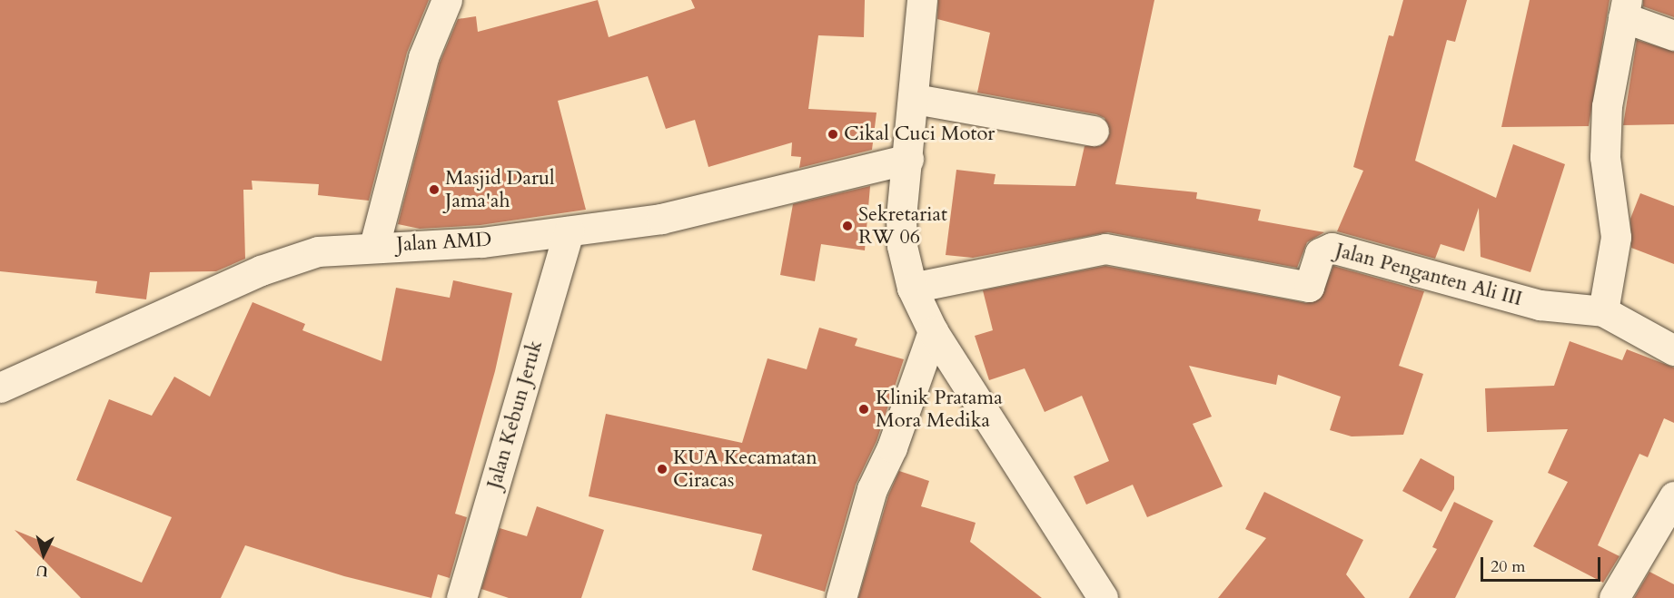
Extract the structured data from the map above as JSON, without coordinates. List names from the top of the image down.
{
  "streets": {
    "street": ["Jalan AMD", "Jalan Penganten Ali III", "Jalan Kebun Jeruk"]
  },
  "crossings": [
    ["Jalan AMD", "Jalan Kebun Jeruk"]
  ],
  "places": [
    "Cikal Cuci Motor",
    "Masjid Darul Jama'ah",
    "Sekretariat RW 06",
    "Klinik Pratama Mora Medika",
    "KUA Kecamatan Ciracas"
  ],
  "scale_bar": "20 m",
  "north": "bottom"
}
